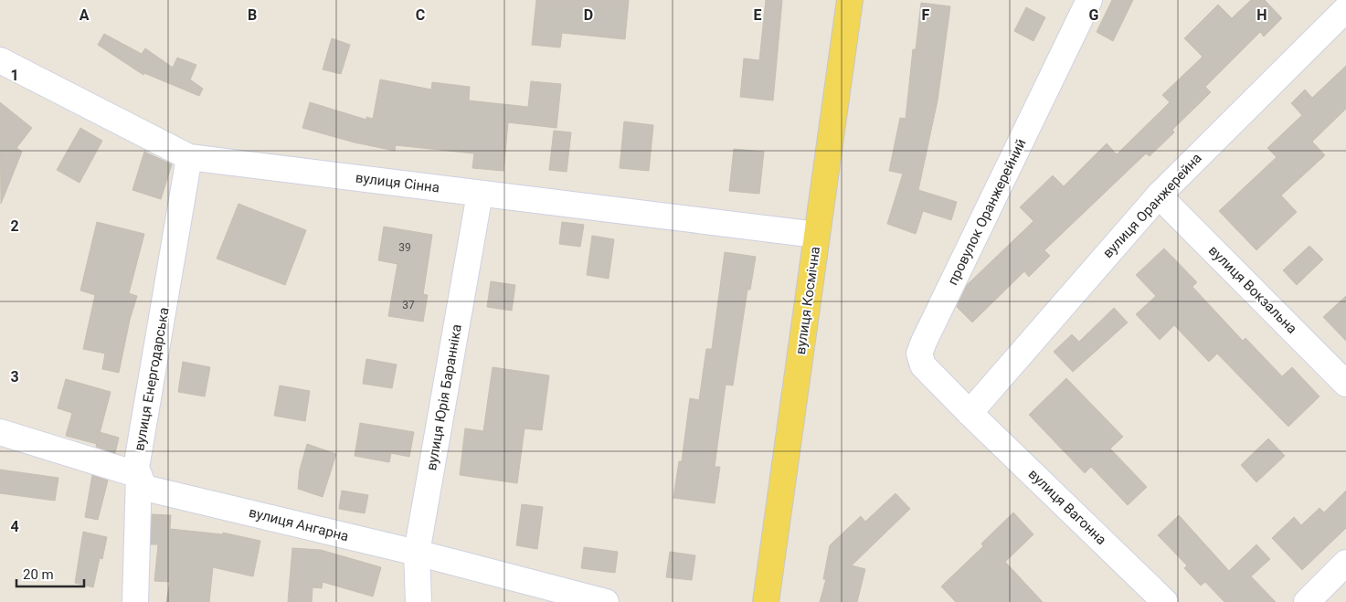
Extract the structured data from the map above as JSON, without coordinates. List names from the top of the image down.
{
  "streets": {
    "main road": ["вулиця Космічна"],
    "street": [
      "вулиця Сінна",
      "вулиця Оранжерейна",
      "провулок Оранжерейний",
      "вулиця Вокзальна",
      "вулиця Енергодарська",
      "вулиця Юрія Баранніка",
      "вулиця Вагонна",
      "вулиця Ангарна"
    ]
  },
  "crossings": [
    ["вулиця Сінна", "вулиця Космічна"],
    ["вулиця Сінна", "вулиця Енергодарська"],
    ["вулиця Сінна", "вулиця Юрія Баранніка"],
    ["вулиця Оранжерейна", "провулок Оранжерейний"],
    ["вулиця Оранжерейна", "вулиця Вокзальна"],
    ["вулиця Оранжерейна", "вулиця Вагонна"],
    ["провулок Оранжерейний", "вулиця Вагонна"],
    ["вулиця Енергодарська", "вулиця Ангарна"],
    ["вулиця Юрія Баранніка", "вулиця Ангарна"]
  ],
  "house_numbers": ["39", "37"],
  "scale_bar": "20 m",
  "grid": {
    "columns": [
      "A",
      "B",
      "C",
      "D",
      "E",
      "F",
      "G",
      "H"
    ],
    "rows": [
      "1",
      "2",
      "3",
      "4"
    ]
  }
}
